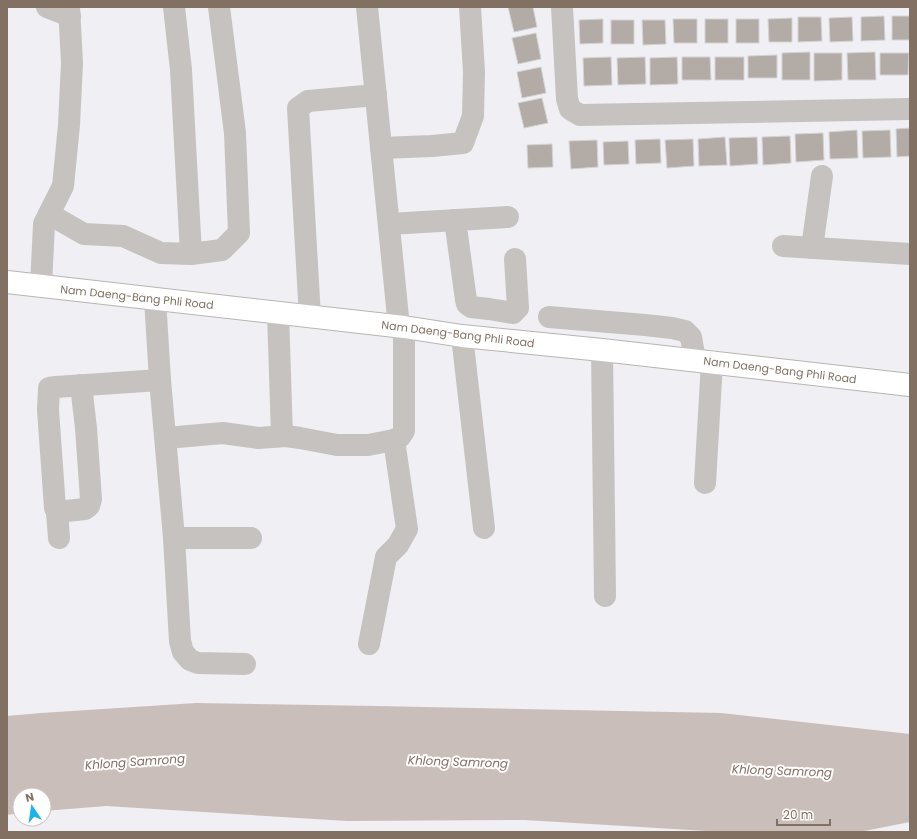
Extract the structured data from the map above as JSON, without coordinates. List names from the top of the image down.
{
  "streets": {
    "main road": ["Nam Daeng-Bang Phli Road"]
  },
  "water": ["Khlong Samrong"],
  "scale_bar": "20 m",
  "north": "top"
}
